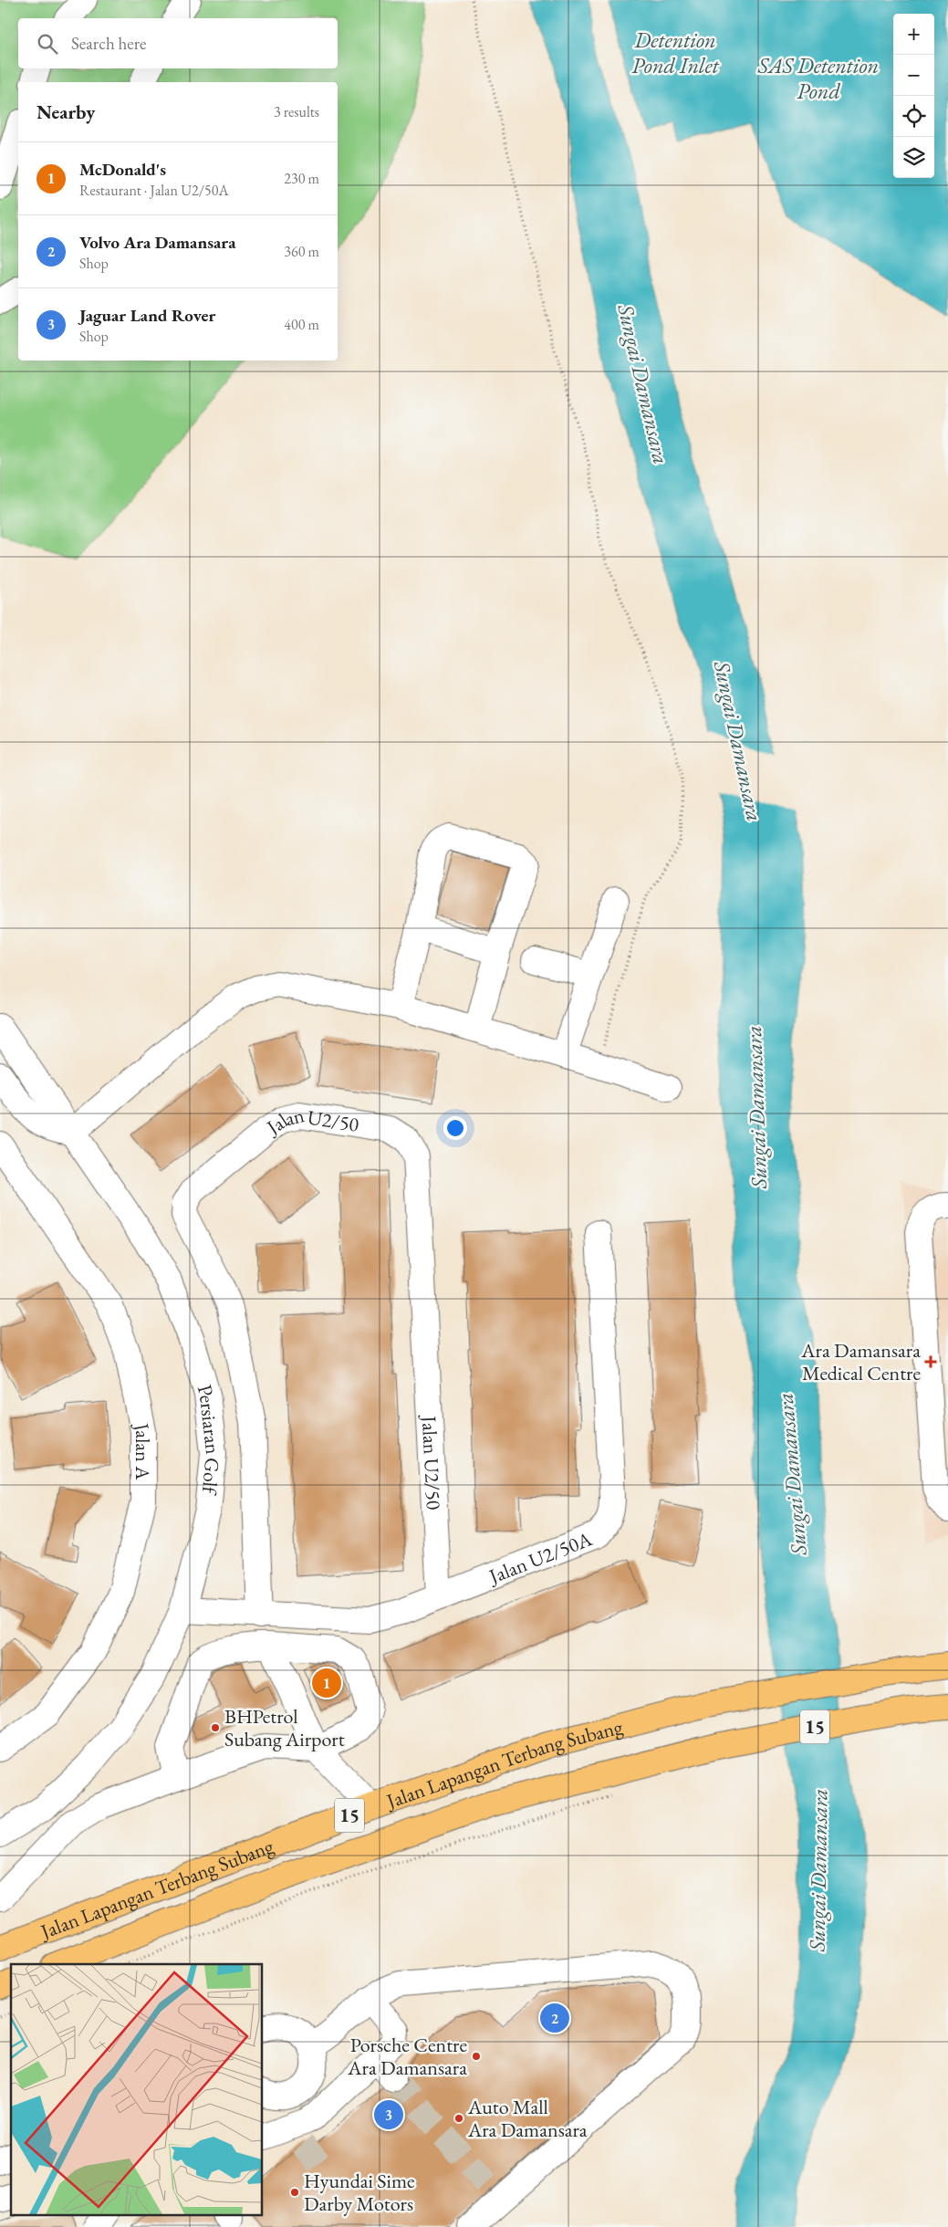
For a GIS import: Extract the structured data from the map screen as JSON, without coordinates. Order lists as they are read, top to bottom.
{
  "streets": {
    "main road": ["15", "Jalan Lapangan Terbang Subang"],
    "street": [
      "Jalan U2/50",
      "Persiaran Golf",
      "Jalan A",
      "Jalan U2/50A"
    ]
  },
  "crossings": [
    ["Jalan U2/50", "Jalan U2/50A"],
    ["Persiaran Golf", "Jalan U2/50A"]
  ],
  "water": ["Detention Pond Inlet", "SAS Detention Pond", "Sungai Damansara"],
  "places": {
    "health": ["Ara Damansara Medical Centre"],
    "other": [
      "BHPetrol Subang Airport",
      "Porsche Centre Ara Damansara",
      "Auto Mall Ara Damansara",
      "Hyundai Sime Darby Motors"
    ]
  },
  "page": {
    "map_buttons": ["+", "−"],
    "search": "Search here",
    "heading": ["Nearby", "3 results"],
    "list": [
      {
        "mark": "1",
        "name": "McDonald's",
        "note": "Restaurant · Jalan U2/50A",
        "value": "230 m"
      },
      {
        "mark": "2",
        "name": "Volvo Ara Damansara",
        "note": "Shop",
        "value": "360 m"
      },
      {
        "mark": "3",
        "name": "Jaguar Land Rover",
        "note": "Shop",
        "value": "400 m"
      }
    ],
    "pins": ["1", "2", "3"]
  }
}
